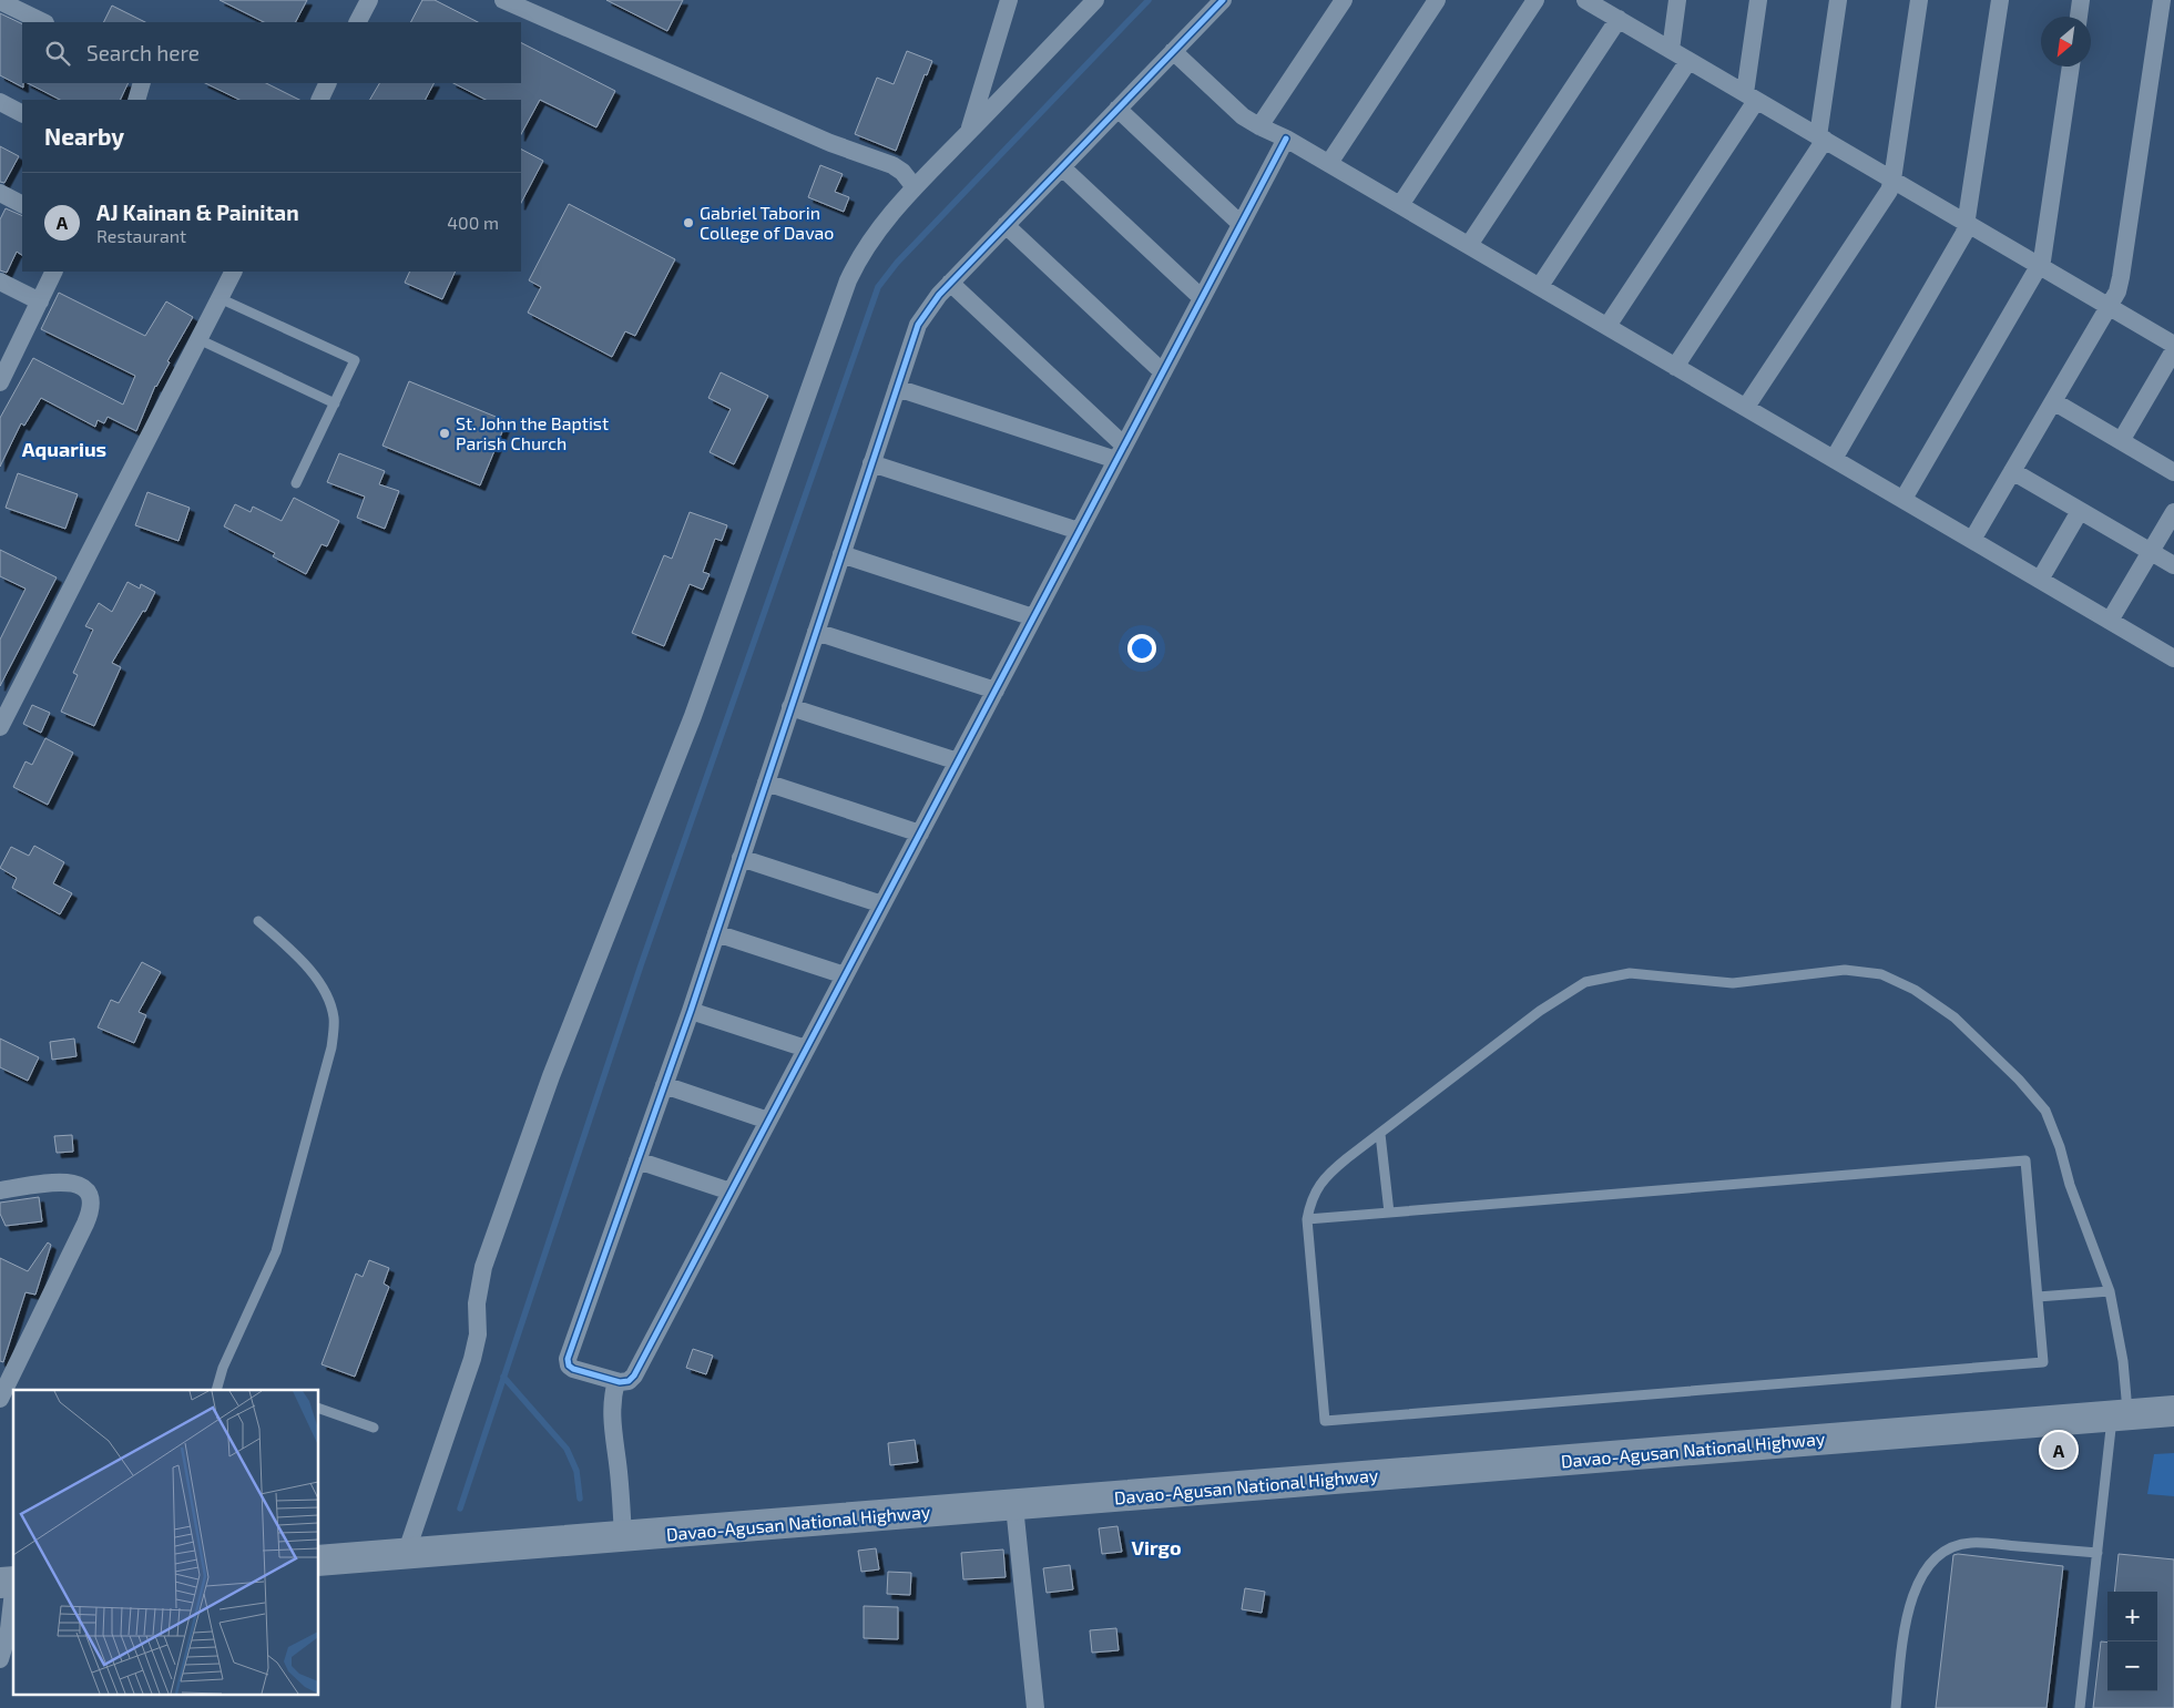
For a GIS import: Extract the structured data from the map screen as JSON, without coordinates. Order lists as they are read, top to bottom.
{
  "streets": {
    "highway": ["Davao-Agusan National Highway"]
  },
  "districts": ["Aquarius", "Virgo"],
  "places": ["Gabriel Taborin College of Davao", "St. John the Baptist Parish Church"],
  "north": "bottom left",
  "page": {
    "search": "Search here",
    "heading": "Nearby",
    "list": [
      {
        "mark": "A",
        "name": "AJ Kainan & Painitan",
        "note": "Restaurant",
        "value": "400 m"
      }
    ],
    "pins": "A",
    "map_buttons": ["+", "−"]
  }
}
